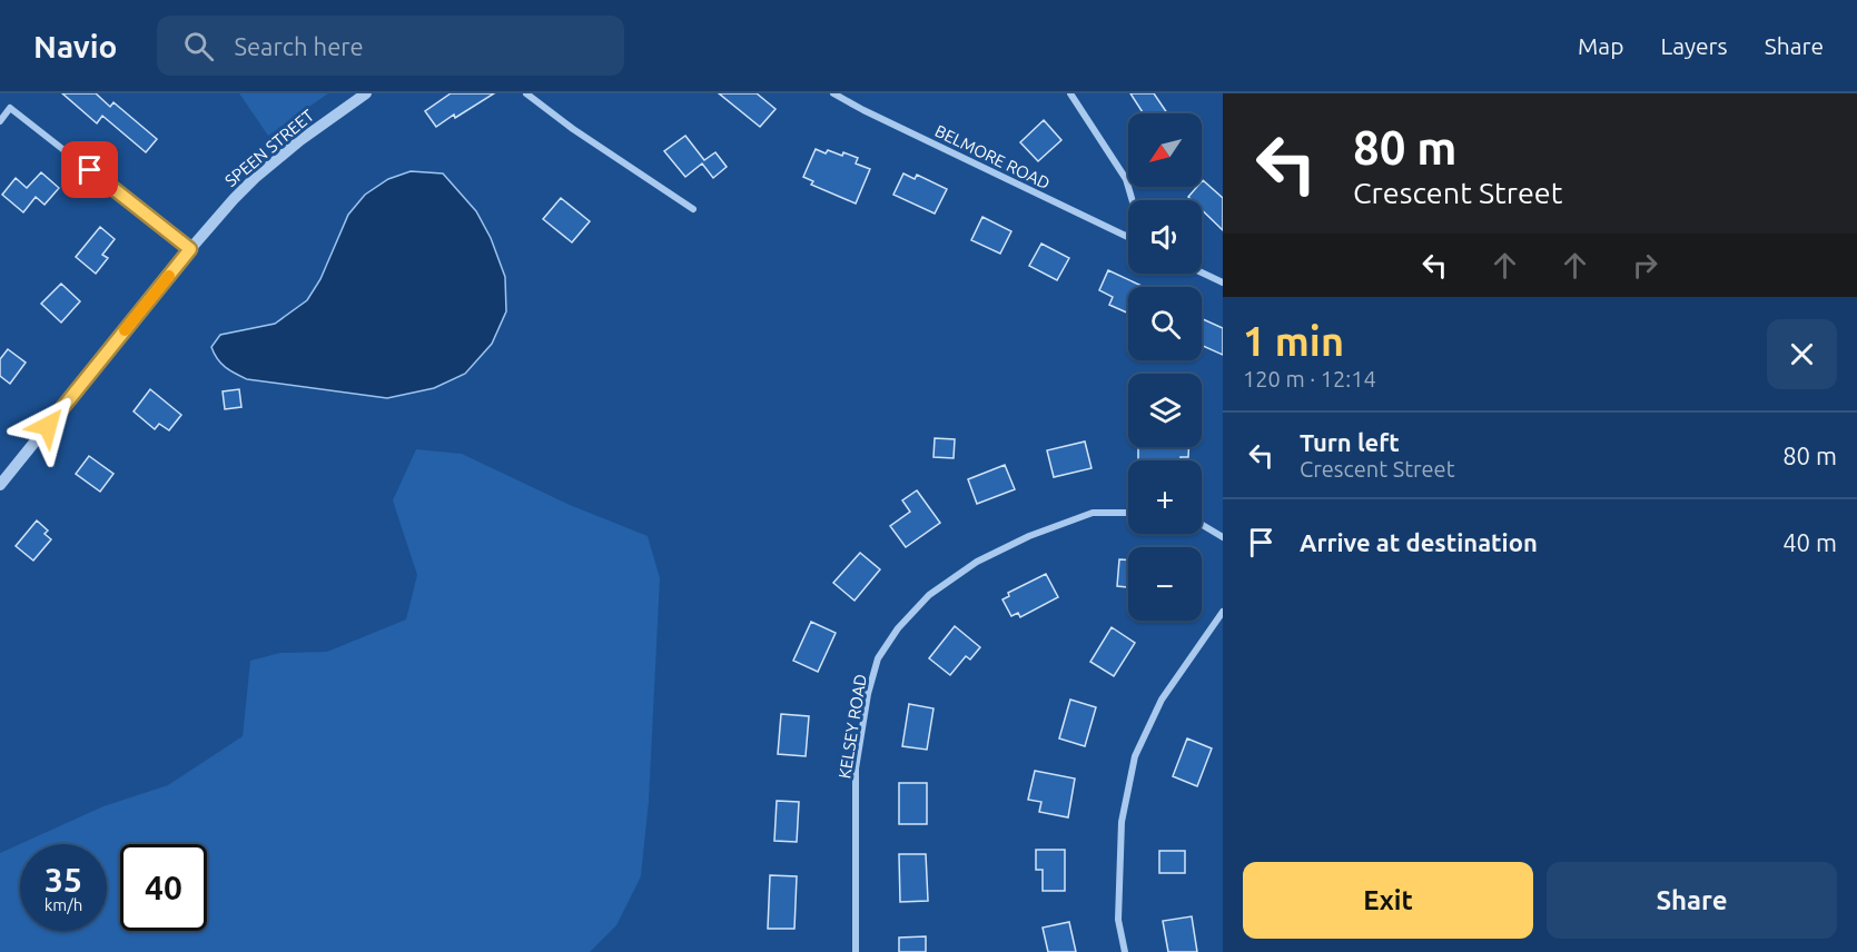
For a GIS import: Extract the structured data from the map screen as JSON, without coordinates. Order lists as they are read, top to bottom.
{
  "streets": {
    "street": ["SPEEN STREET", "BELMORE ROAD", "KELSEY ROAD"]
  },
  "north": "bottom left",
  "page": {
    "header": "Navio",
    "search": "Search here",
    "nav": ["Map", "Layers", "Share"],
    "turn": ["80 m", "Crescent Street"],
    "map_buttons": ["+", "−"],
    "heading": ["1 min", "120 m · 12:14"],
    "list": [
      {
        "name": "Turn left",
        "note": "Crescent Street",
        "value": "80 m"
      },
      {
        "name": "Arrive at destination",
        "value": "40 m"
      }
    ],
    "speed": "35 km/h",
    "limit": "40",
    "buttons": ["Exit", "Share"]
  }
}
